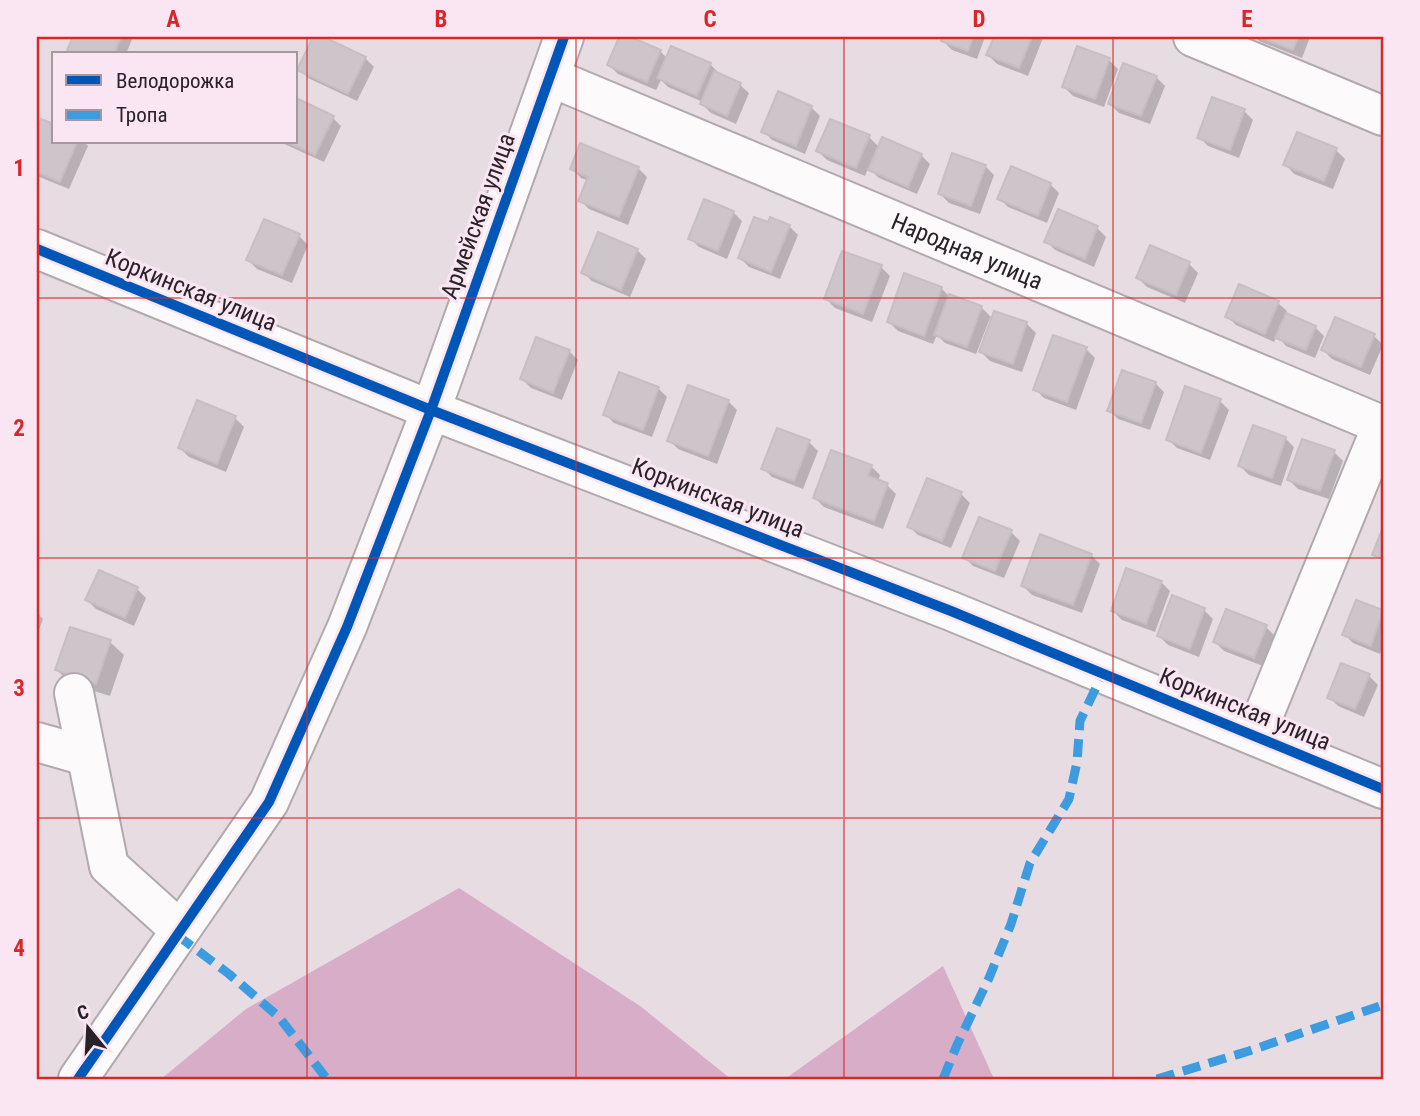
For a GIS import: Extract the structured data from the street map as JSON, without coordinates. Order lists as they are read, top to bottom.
{
  "streets": {
    "street": ["Армейская улица", "Народная улица", "Коркинская улица"]
  },
  "crossings": [
    ["Армейская улица", "Народная улица"],
    ["Армейская улица", "Коркинская улица"]
  ],
  "legend": ["Велодорожка", "Тропа"],
  "north": "top",
  "grid": {
    "columns": [
      "A",
      "B",
      "C",
      "D",
      "E"
    ],
    "rows": [
      "1",
      "2",
      "3",
      "4"
    ]
  }
}
